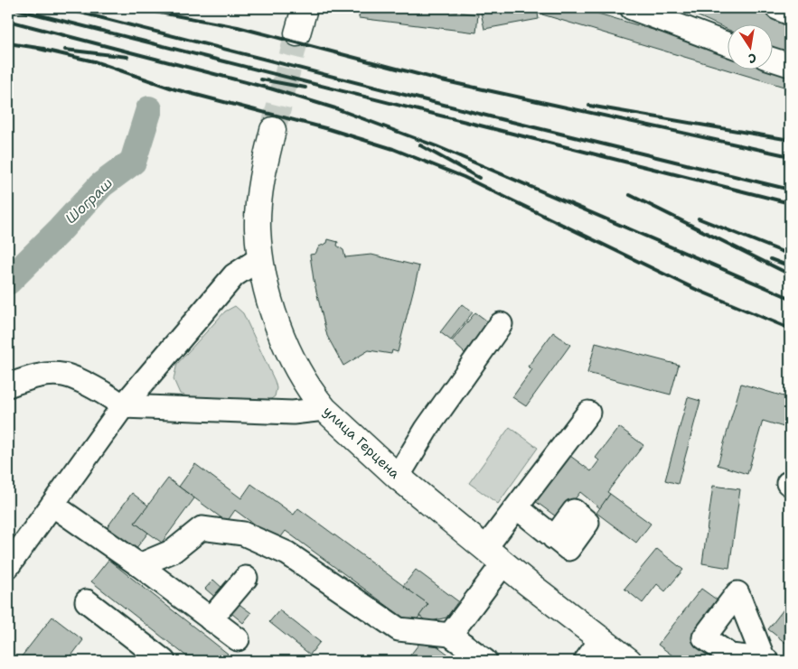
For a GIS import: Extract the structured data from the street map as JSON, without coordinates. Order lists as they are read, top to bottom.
{
  "streets": {
    "main road": ["улица Герцена"]
  },
  "water": ["Шограш"],
  "north": "bottom"
}
